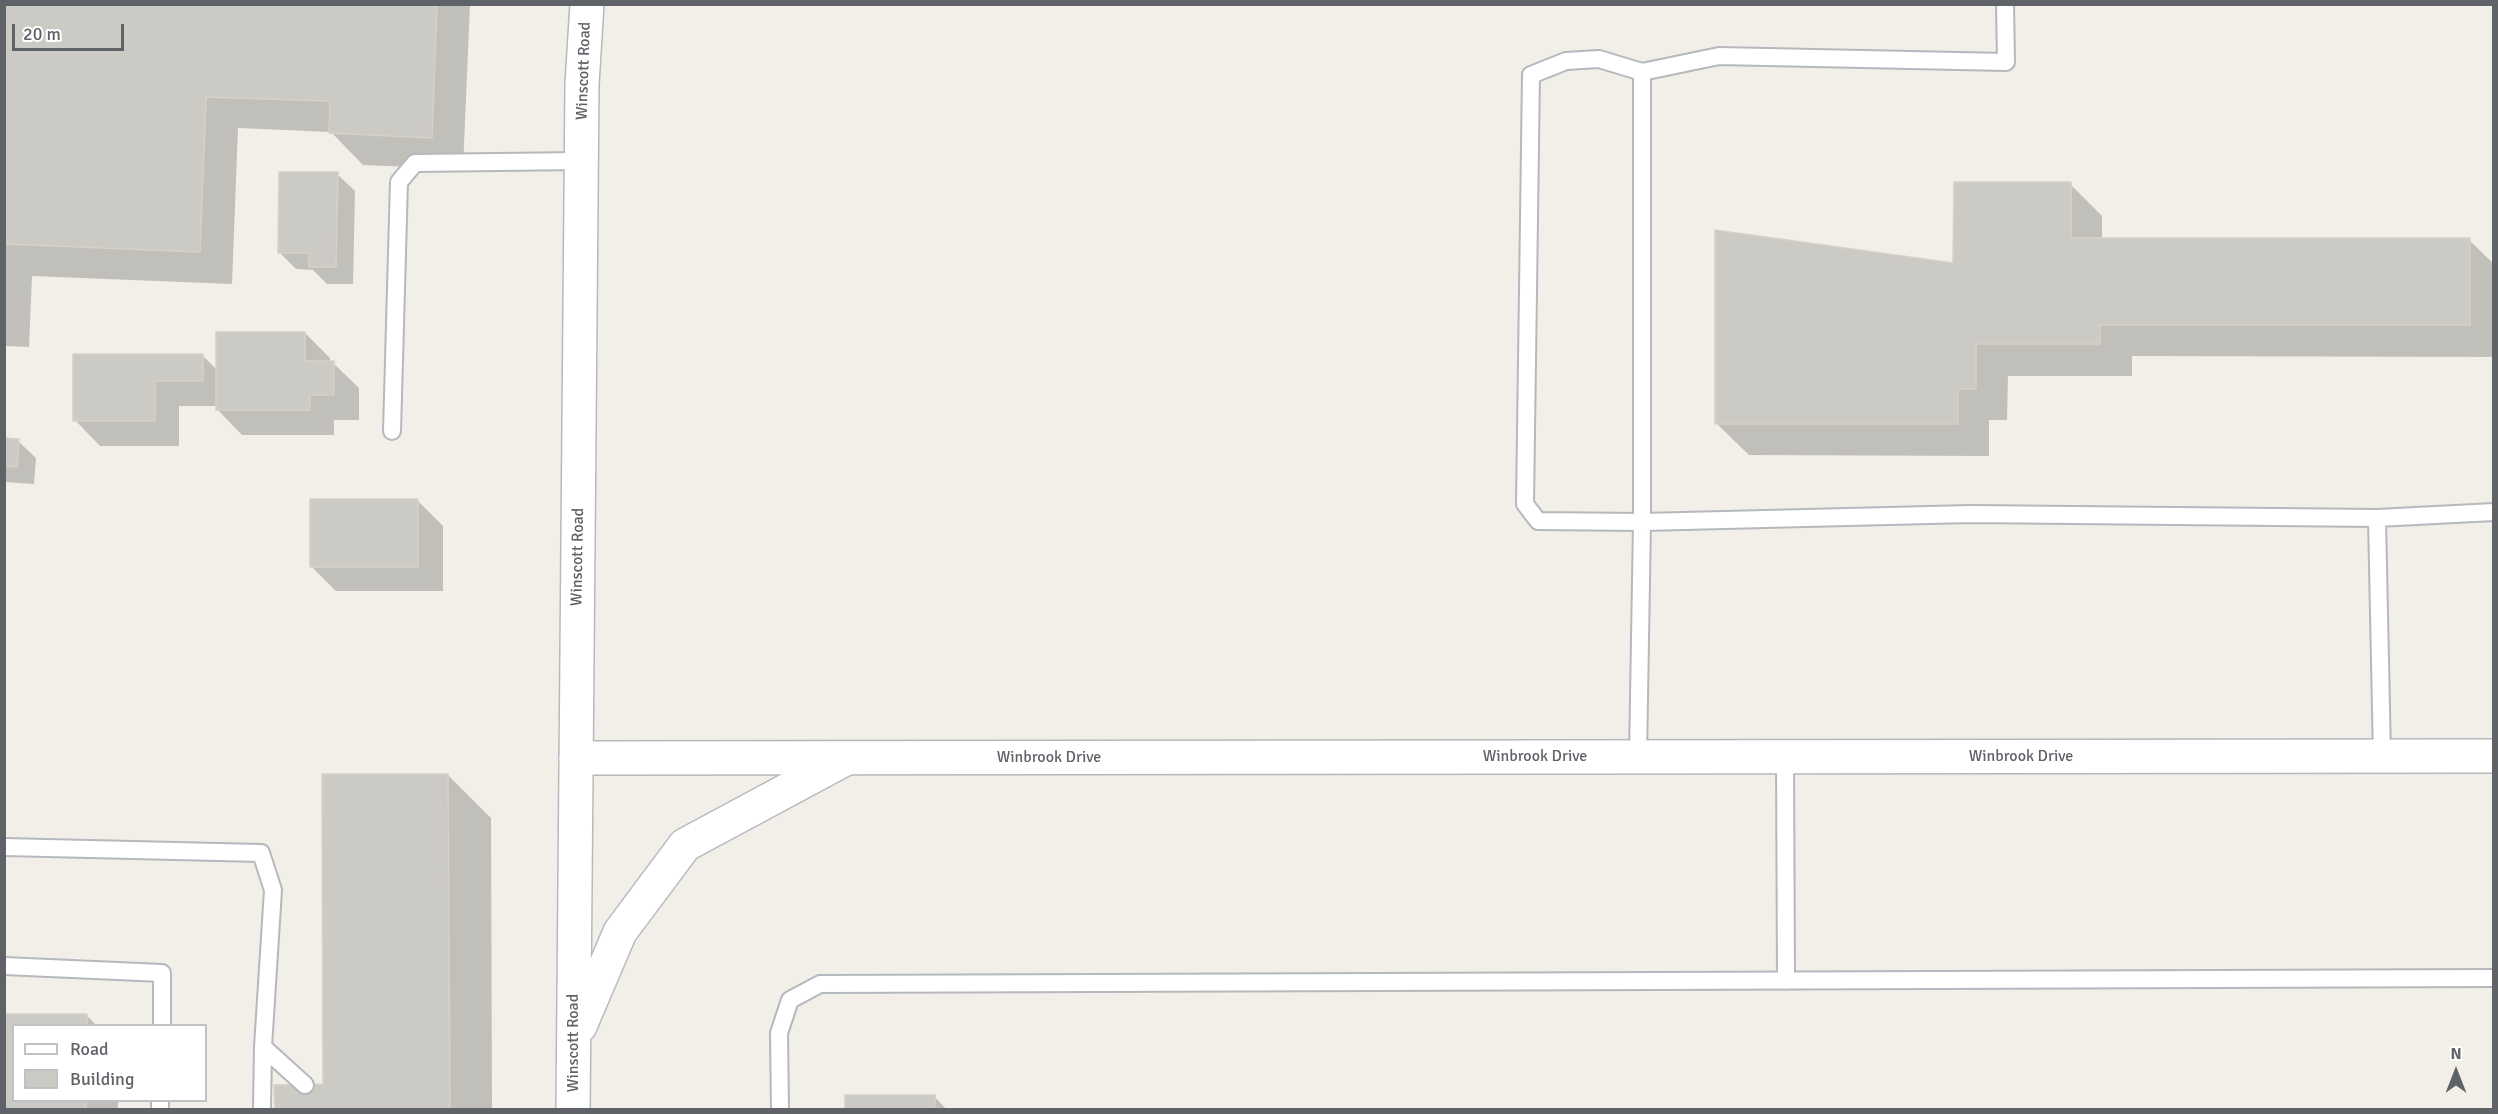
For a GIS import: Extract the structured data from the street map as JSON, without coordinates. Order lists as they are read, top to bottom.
{
  "streets": {
    "street": ["Winscott Road", "Winbrook Drive"]
  },
  "crossings": [
    ["Winscott Road", "Winbrook Drive"]
  ],
  "legend": ["Road", "Building"],
  "scale_bar": "20 m",
  "north": "top"
}
